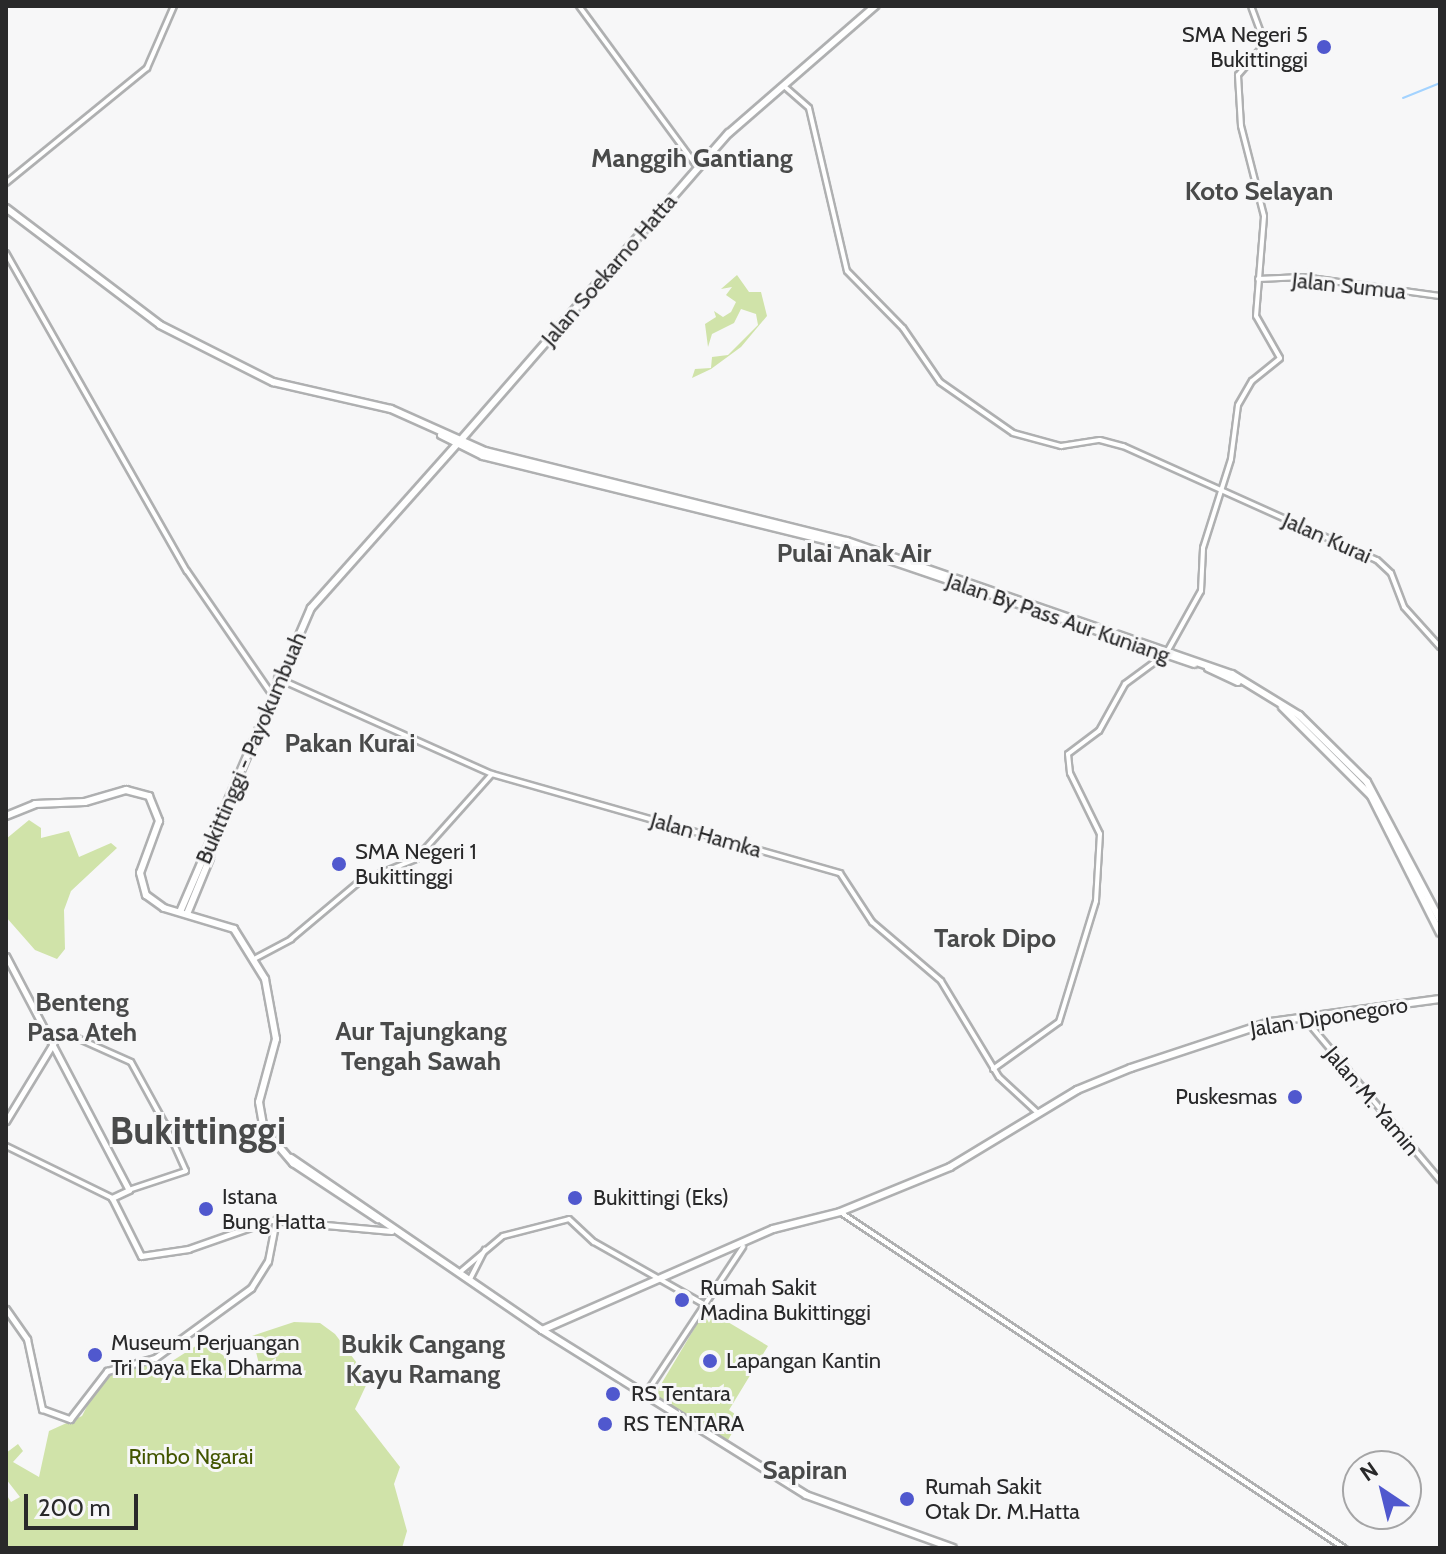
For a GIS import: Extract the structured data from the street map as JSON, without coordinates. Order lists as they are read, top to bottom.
{
  "streets": {
    "main road": [
      "Jalan Soekarno Hatta",
      "Jalan By Pass Aur Kuniang",
      "Bukittinggi - Payokumbuah",
      "Jalan Diponegoro"
    ],
    "street": [
      "Jalan Sumua",
      "Jalan Kurai",
      "Jalan Hamka",
      "Jalan M. Yamin"
    ]
  },
  "crossings": [
    ["Jalan Soekarno Hatta", "Jalan Kurai"],
    ["Jalan Soekarno Hatta", "Jalan By Pass Aur Kuniang"],
    ["Jalan Soekarno Hatta", "Bukittinggi - Payokumbuah"],
    ["Jalan By Pass Aur Kuniang", "Bukittinggi - Payokumbuah"],
    ["Bukittinggi - Payokumbuah", "Jalan Hamka"],
    ["Jalan Hamka", "Jalan Diponegoro"],
    ["Jalan Diponegoro", "Jalan M. Yamin"]
  ],
  "districts": [
    "Manggih Gantiang",
    "Koto Selayan",
    "Pulai Anak Air",
    "Pakan Kurai",
    "Tarok Dipo",
    "Benteng Pasa Ateh",
    "Aur Tajungkang Tengah Sawah",
    "Bukittinggi",
    "Bukik Cangang Kayu Ramang",
    "Sapiran"
  ],
  "parks": ["Rimbo Ngarai"],
  "places": [
    "SMA Negeri 5 Bukittinggi",
    "SMA Negeri 1 Bukittinggi",
    "Puskesmas",
    "Bukittingi (Eks)",
    "Istana Bung Hatta",
    "Rumah Sakit Madina Bukittinggi",
    "Museum Perjuangan Tri Daya Eka Dharma",
    "Lapangan Kantin",
    "RS Tentara",
    "RS TENTARA",
    "Rumah Sakit Otak Dr. M.Hatta"
  ],
  "scale_bar": "200 m",
  "north": "top left"
}
